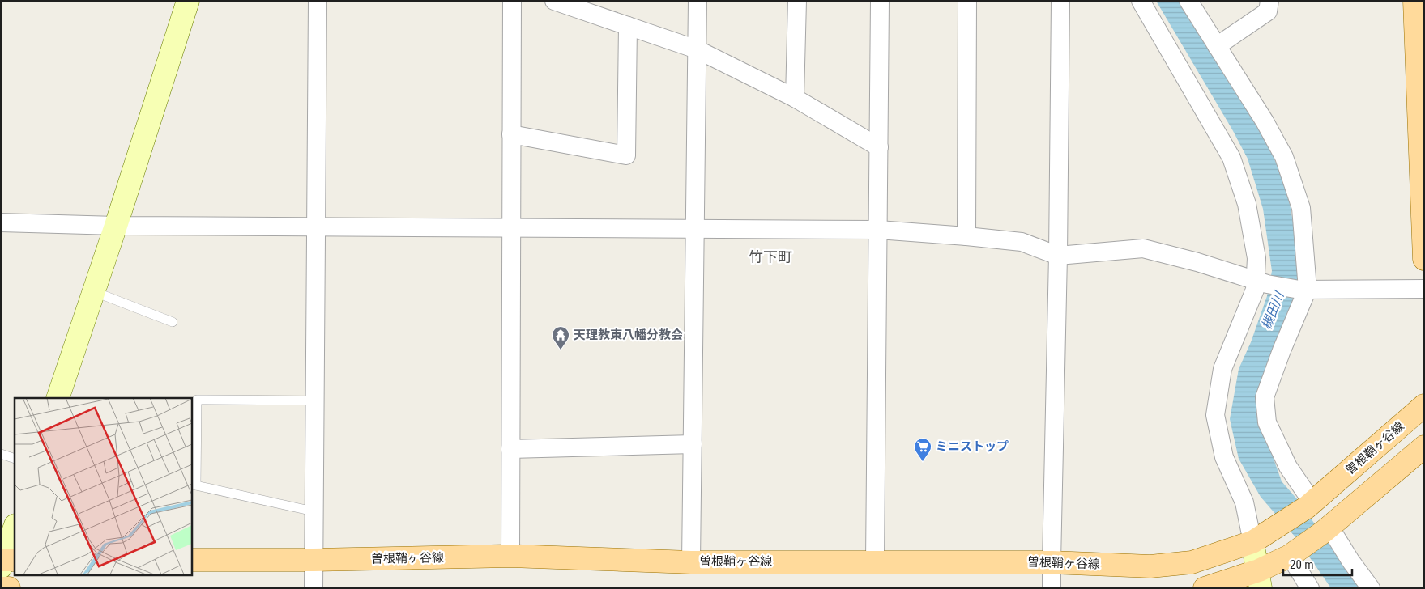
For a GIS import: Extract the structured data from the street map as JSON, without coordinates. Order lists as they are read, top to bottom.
{
  "streets": {
    "main road": ["曽根鞘ヶ谷線"]
  },
  "districts": ["竹下町"],
  "water": ["槻田川"],
  "places": {
    "temple": ["天理教東八幡分教会"],
    "supermarket": ["ミニストップ"]
  },
  "scale_bar": "20 m"
}
